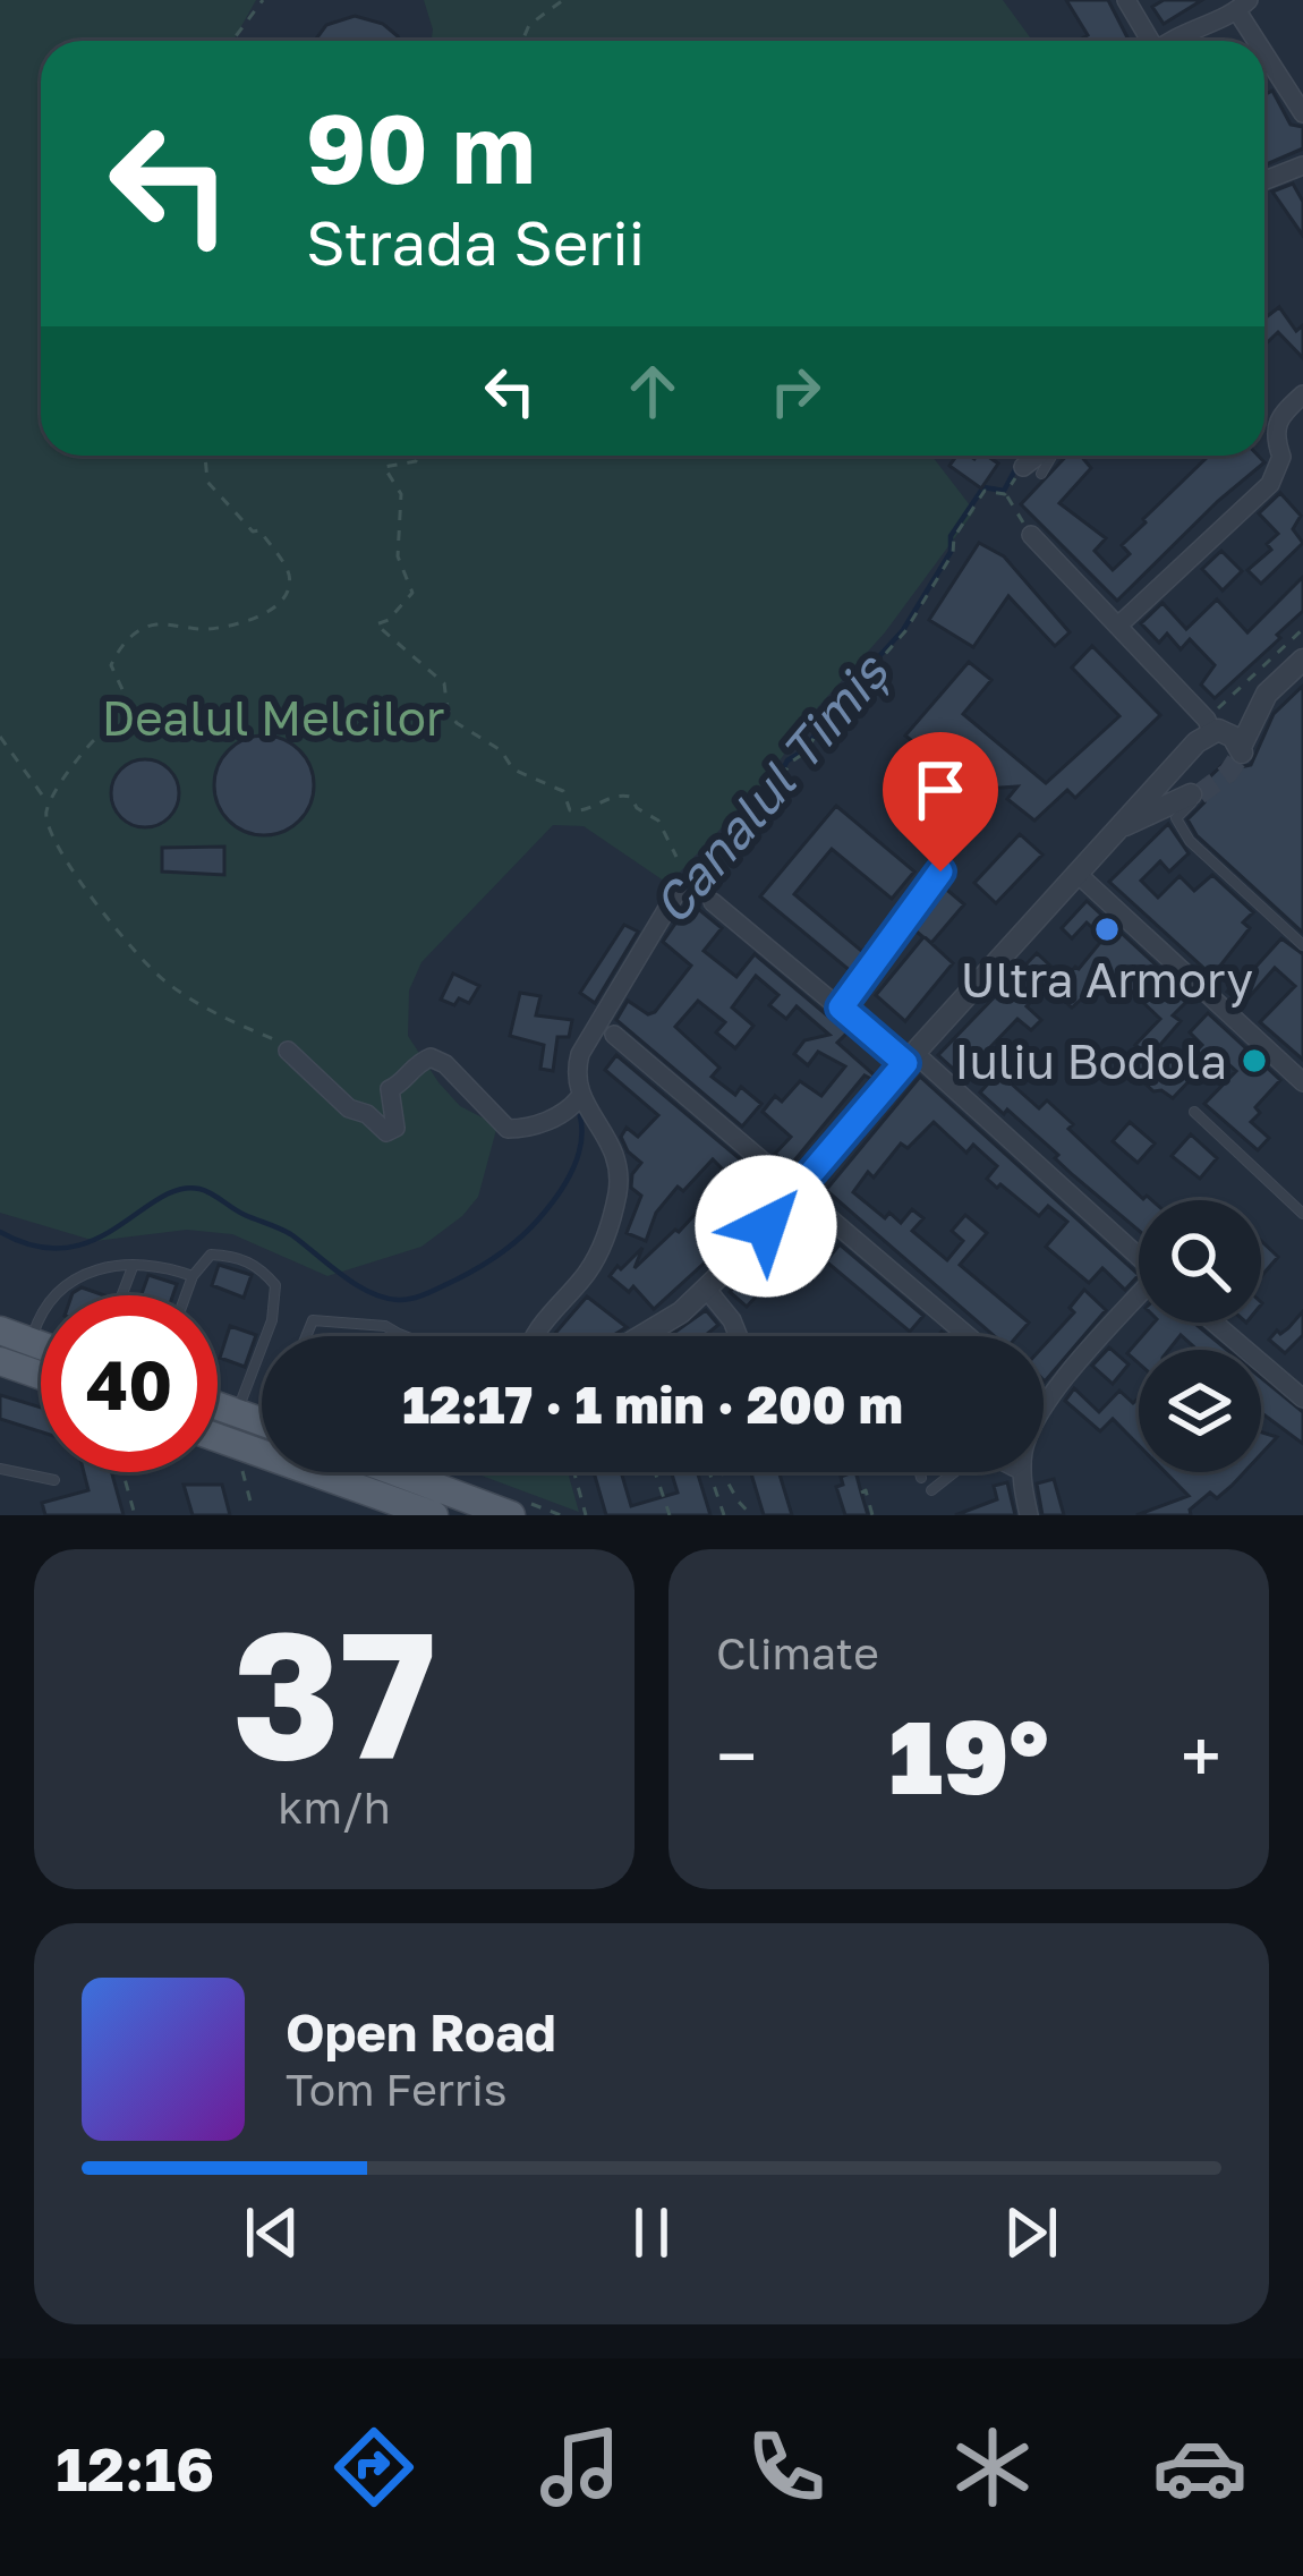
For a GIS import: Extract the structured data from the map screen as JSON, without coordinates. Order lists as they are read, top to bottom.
{
  "water": ["Canalul Timiș"],
  "parks": ["Dealul Melcilor"],
  "places": ["Ultra Armory", "Iuliu Bodola"],
  "page": {
    "turn": ["90 m", "Strada Serii"],
    "limit": "40",
    "trip": "12:17 · 1 min · 200 m",
    "tile": [
      ["37", "km/h"],
      "Climate"
    ],
    "heat": ["−", "19°", "+"],
    "song": ["Open Road", "Tom Ferris"],
    "tabs": "12:16"
  }
}
